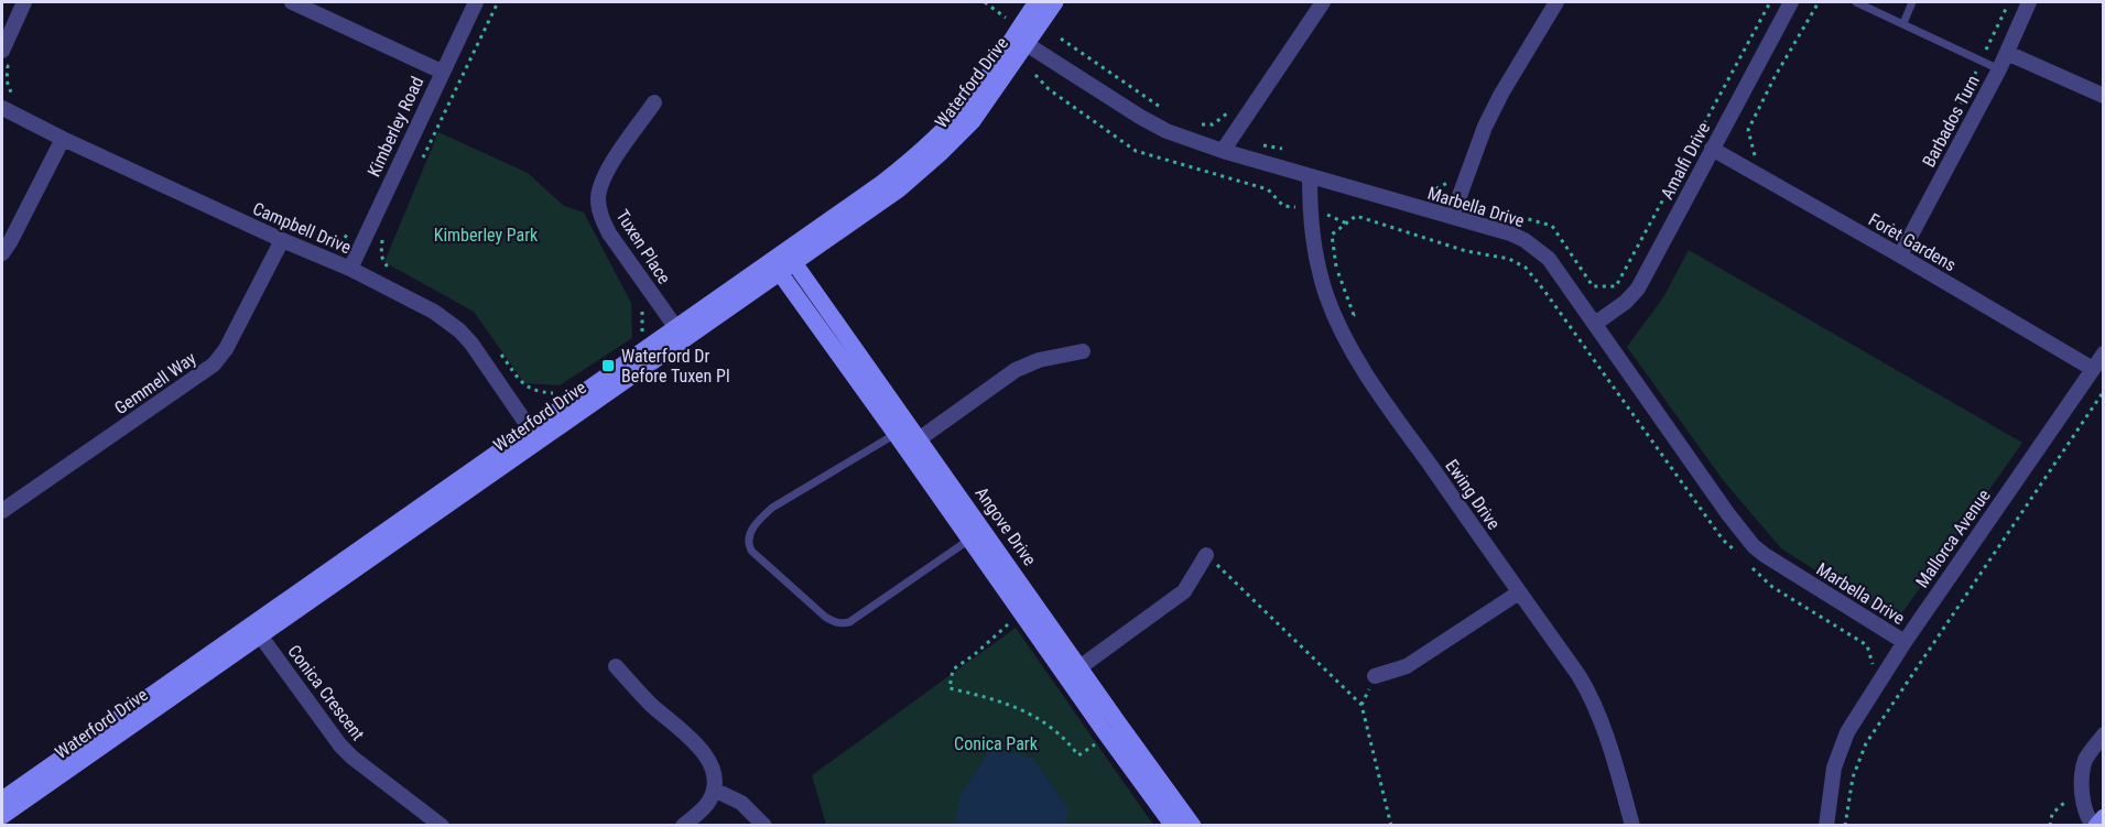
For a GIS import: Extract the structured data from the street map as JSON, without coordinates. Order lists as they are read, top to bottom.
{
  "streets": {
    "street": [
      "Waterford Drive",
      "Barbados Turn",
      "Kimberley Road",
      "Amalfi Drive",
      "Marbella Drive",
      "Campbell Drive",
      "Foret Gardens",
      "Tuxen Place",
      "Gemmell Way",
      "Ewing Drive",
      "Angove Drive",
      "Mallorca Avenue",
      "Conica Crescent"
    ]
  },
  "crossings": [
    ["Waterford Drive", "Marbella Drive"],
    ["Waterford Drive", "Campbell Drive"],
    ["Waterford Drive", "Tuxen Place"],
    ["Waterford Drive", "Angove Drive"],
    ["Waterford Drive", "Conica Crescent"],
    ["Barbados Turn", "Foret Gardens"],
    ["Kimberley Road", "Campbell Drive"],
    ["Amalfi Drive", "Marbella Drive"],
    ["Amalfi Drive", "Foret Gardens"],
    ["Marbella Drive", "Ewing Drive"],
    ["Marbella Drive", "Mallorca Avenue"],
    ["Campbell Drive", "Gemmell Way"],
    ["Foret Gardens", "Mallorca Avenue"]
  ],
  "parks": ["Kimberley Park", "Conica Park"],
  "places": {
    "transit": ["Waterford Dr Before Tuxen Pl"]
  }
}
